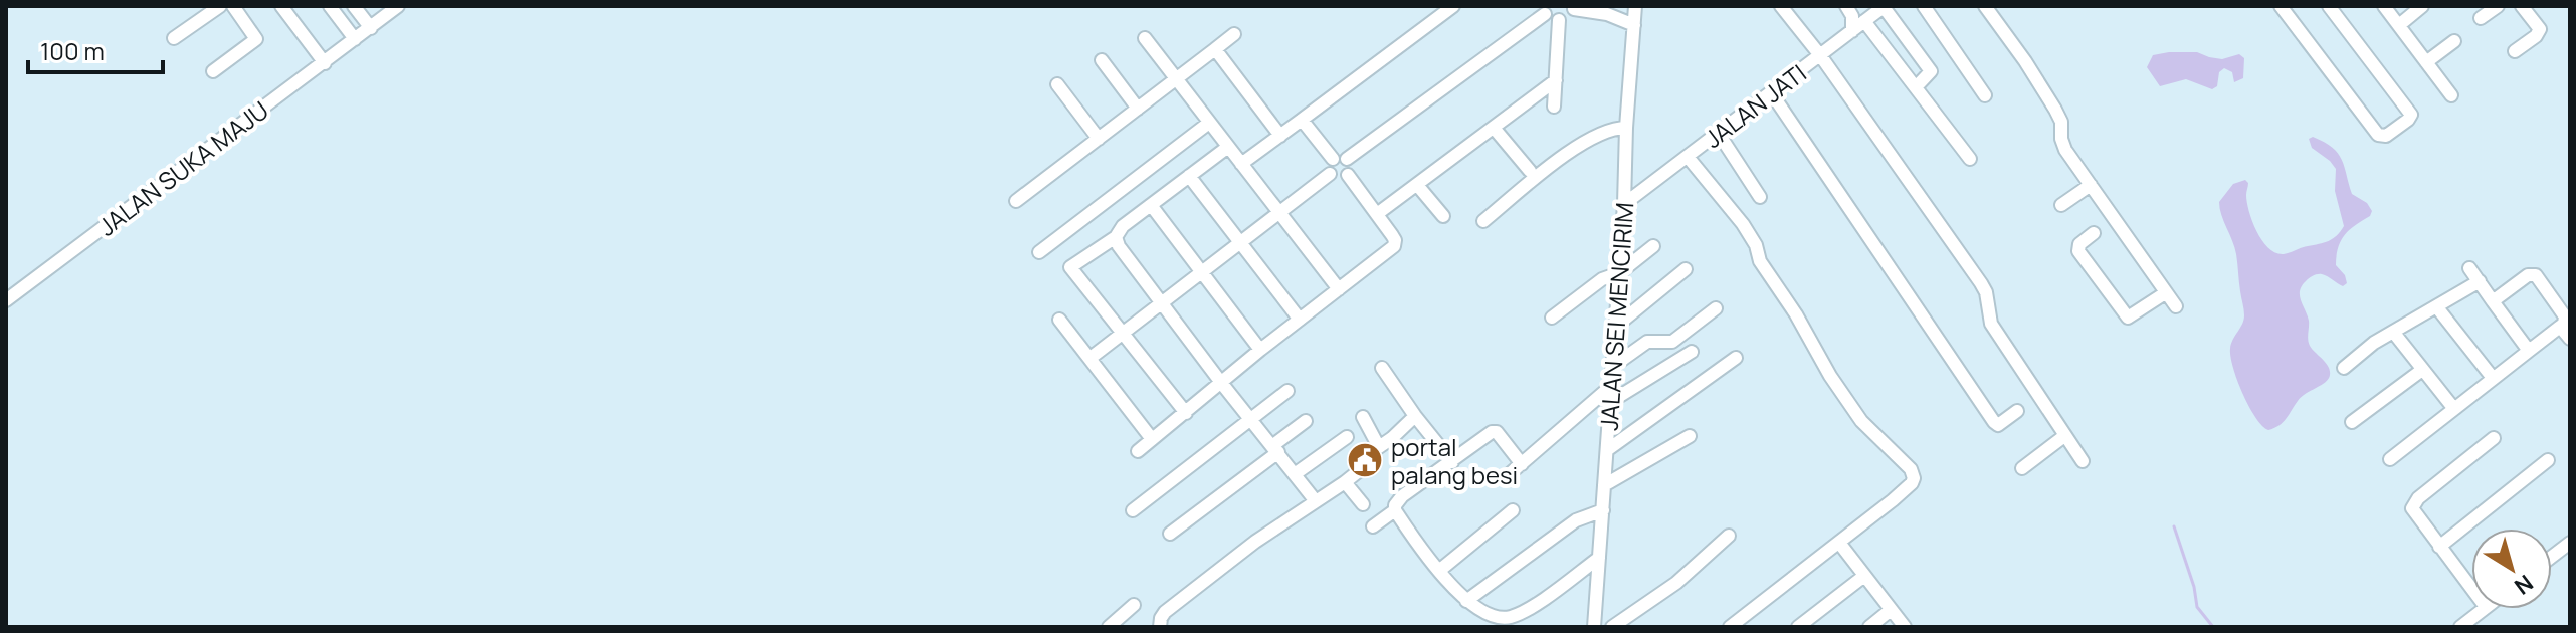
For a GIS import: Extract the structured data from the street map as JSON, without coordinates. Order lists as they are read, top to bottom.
{
  "streets": {
    "street": ["JALAN JATI", "JALAN SUKA MAJU", "JALAN SEI MENCIRIM"]
  },
  "crossings": [
    ["JALAN JATI", "JALAN SEI MENCIRIM"]
  ],
  "places": {
    "public building": ["portal palang besi"]
  },
  "scale_bar": "100 m",
  "north": "bottom right"
}
